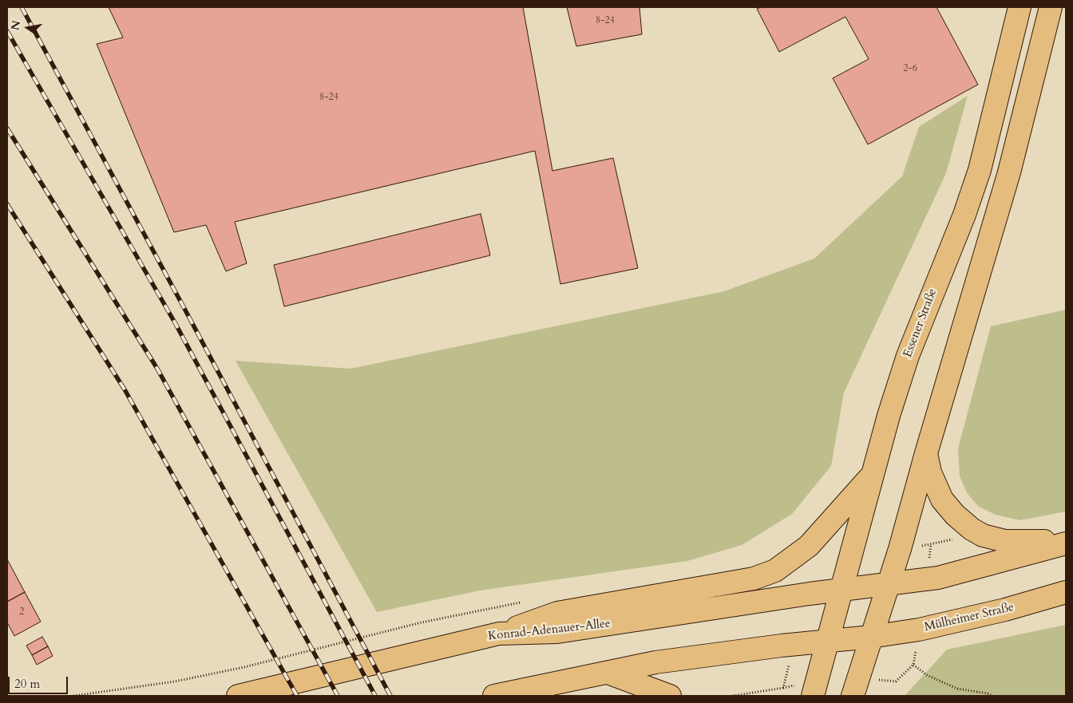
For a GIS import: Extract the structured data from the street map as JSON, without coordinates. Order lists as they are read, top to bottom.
{
  "streets": {
    "main road": ["Essener Straße", "Mülheimer Straße", "Konrad-Adenauer-Allee"]
  },
  "crossings": [
    ["Essener Straße", "Konrad-Adenauer-Allee"]
  ],
  "house_numbers": [
    "8-24",
    "2-6",
    "8-24",
    "2"
  ],
  "scale_bar": "20 m",
  "north": "left"
}
